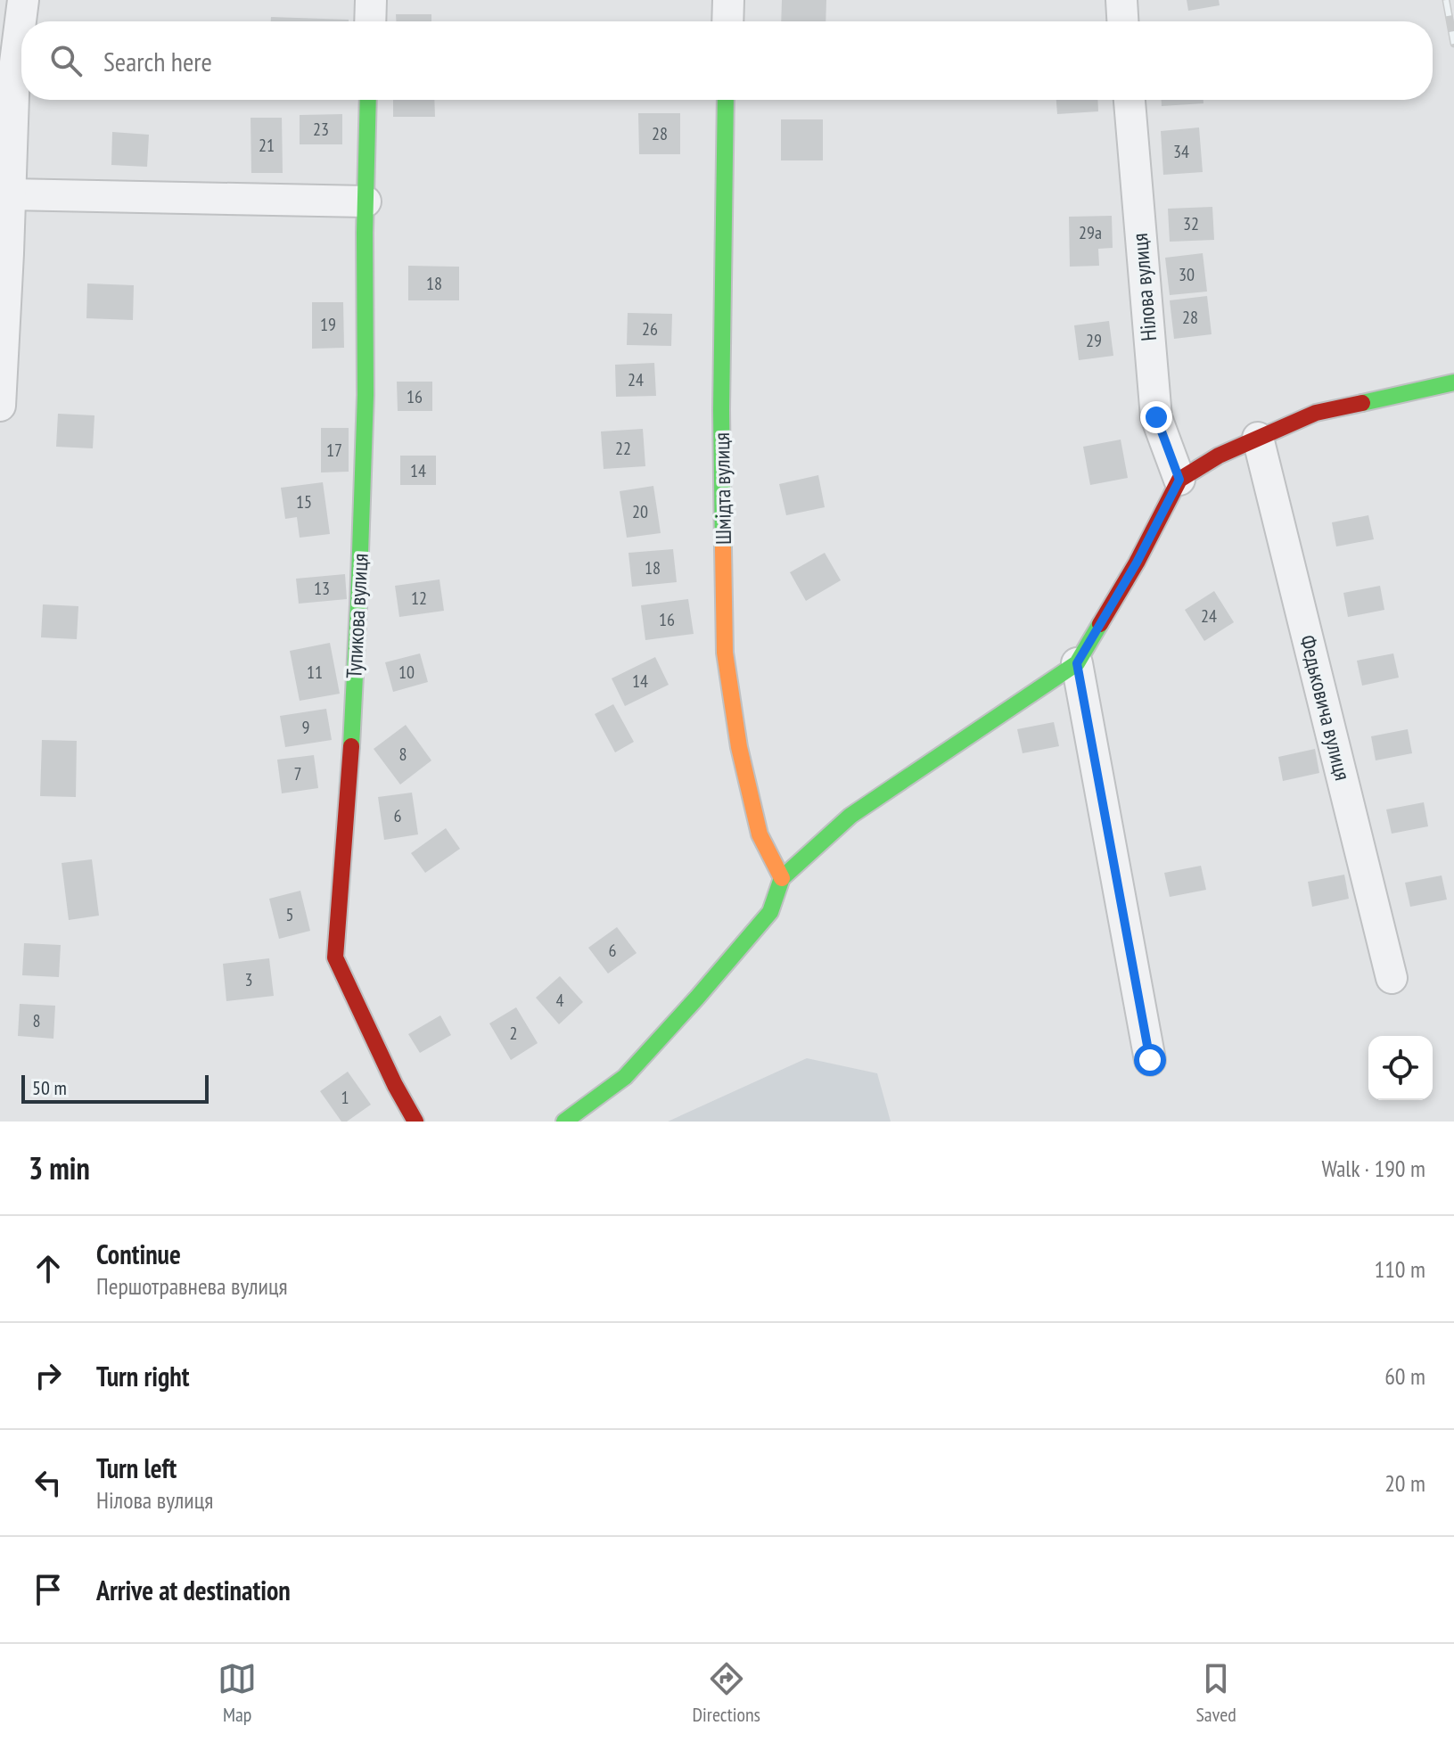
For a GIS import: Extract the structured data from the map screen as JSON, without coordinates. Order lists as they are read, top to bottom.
{
  "streets": {
    "street": [
      "Нілова вулиця",
      "Шмідта вулиця",
      "Тупикова вулиця",
      "Федьковича вулиця"
    ]
  },
  "house_numbers": [
    "23",
    "28",
    "21",
    "34",
    "32",
    "29а",
    "30",
    "18",
    "28",
    "19",
    "26",
    "29",
    "24",
    "16",
    "22",
    "17",
    "14",
    "15",
    "20",
    "18",
    "13",
    "12",
    "24",
    "16",
    "11",
    "10",
    "14",
    "9",
    "8",
    "7",
    "6",
    "5",
    "6",
    "3",
    "4",
    "8",
    "2",
    "1"
  ],
  "scale_bar": "50 m",
  "page": {
    "search": "Search here",
    "scale": "50 m",
    "heading": ["3 min", "Walk · 190 m"],
    "list": [
      ["Continue", "Першотравнева вулиця", "110 m"],
      ["Turn right", "60 m"],
      ["Turn left", "Нілова вулиця", "20 m"],
      "Arrive at destination"
    ],
    "nav": ["Map", "Directions", "Saved"]
  }
}
